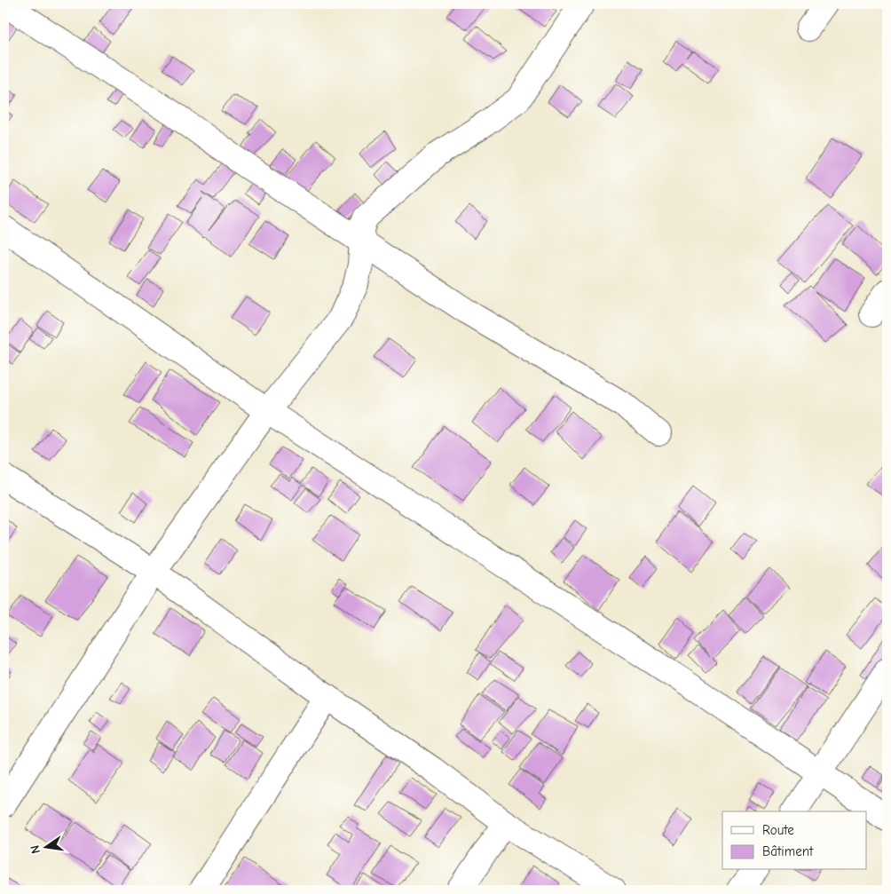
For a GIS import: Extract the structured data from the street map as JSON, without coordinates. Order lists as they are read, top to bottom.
{
  "legend": ["Route", "Bâtiment"],
  "north": "left"
}
